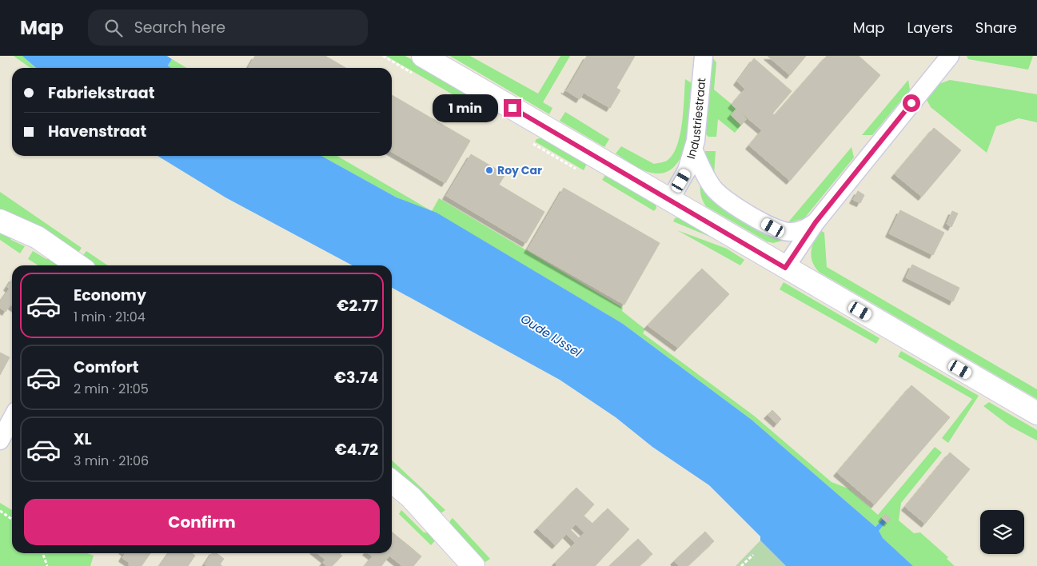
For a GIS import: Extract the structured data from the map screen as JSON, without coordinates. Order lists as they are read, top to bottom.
{
  "streets": {
    "street": ["Industriestraat"]
  },
  "water": ["Oude IJssel"],
  "places": ["Roy Car"],
  "page": {
    "header": "Map",
    "search": "Search here",
    "nav": ["Map", "Layers", "Share"],
    "banner": ["Fabriekstraat", "Havenstraat"],
    "bubble": "1 min",
    "list": [
      {
        "name": "Economy",
        "note": "1 min · 21:04",
        "value": "€2.77"
      },
      {
        "name": "Comfort",
        "note": "2 min · 21:05",
        "value": "€3.74"
      },
      {
        "name": "XL",
        "note": "3 min · 21:06",
        "value": "€4.72"
      }
    ],
    "buttons": "Confirm"
  }
}
